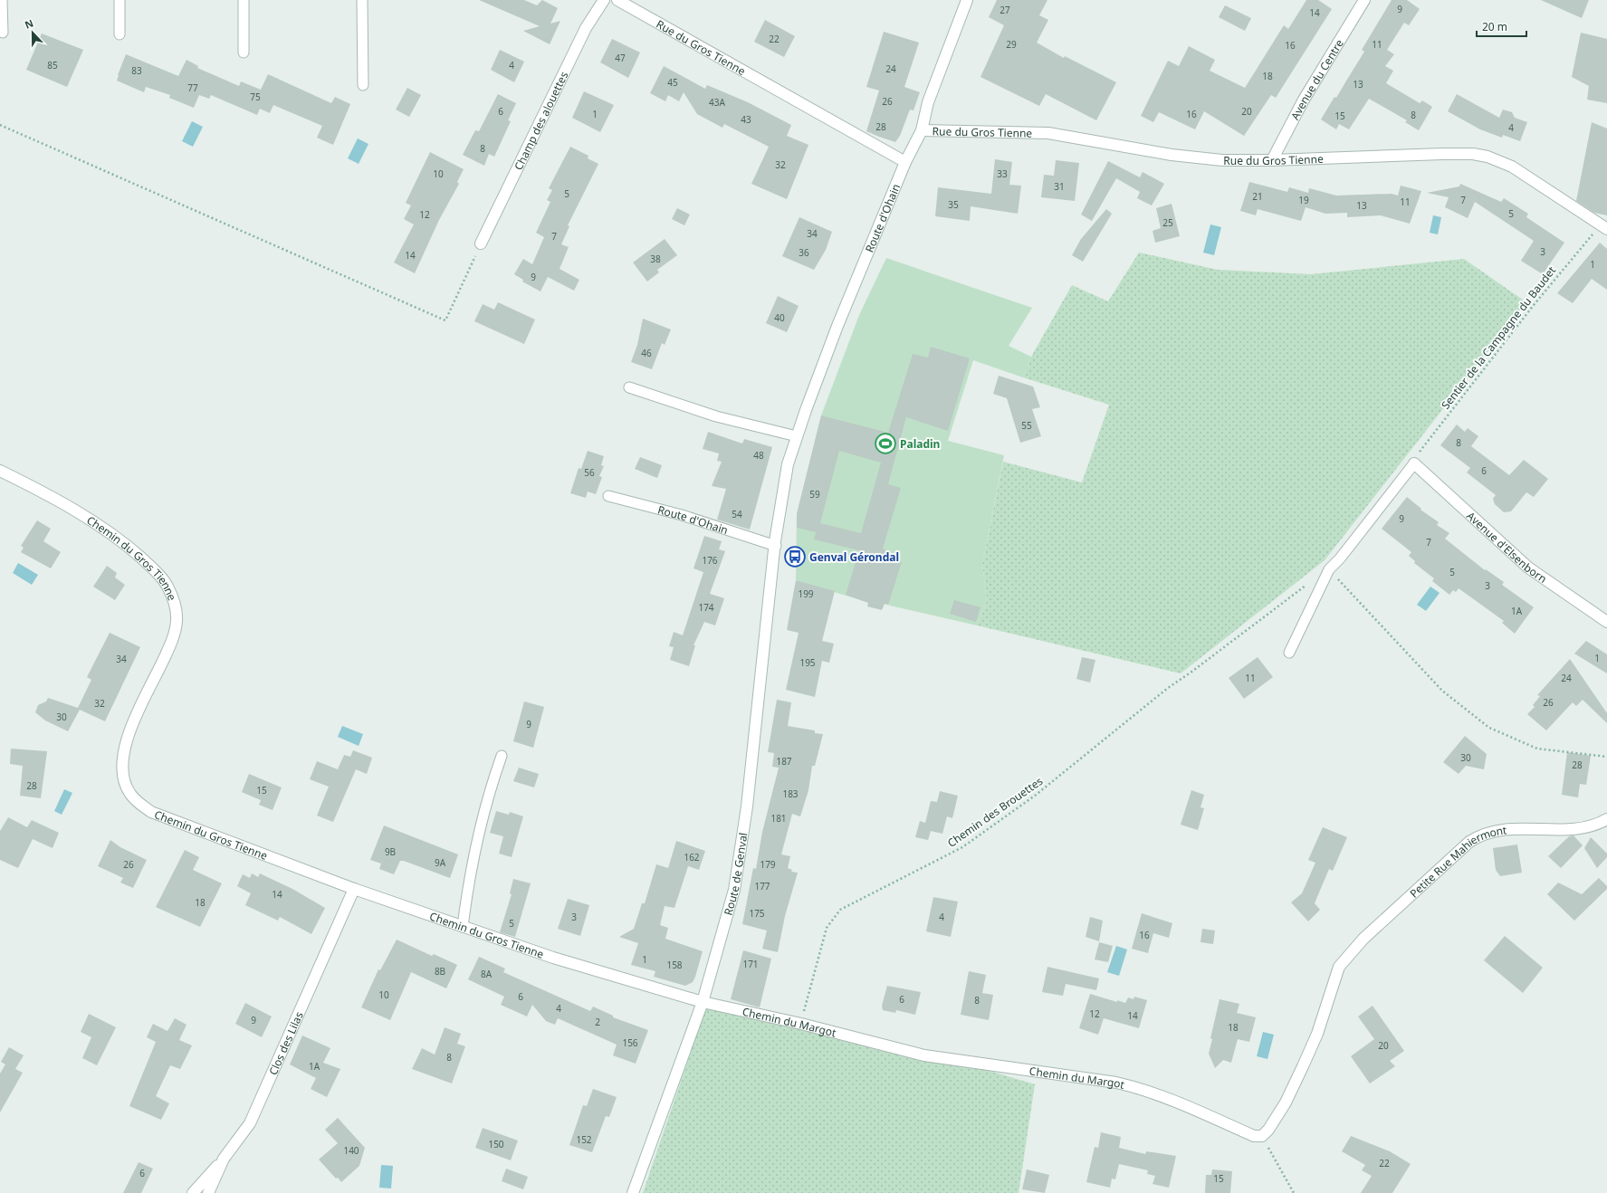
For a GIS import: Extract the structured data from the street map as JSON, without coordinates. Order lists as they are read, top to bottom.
{
  "streets": {
    "street": [
      "Rue du Gros Tienne",
      "Avenue du Centre",
      "Champ des alouettes",
      "Route d'Ohain",
      "Avenue d'Elsenborn",
      "Chemin du Gros Tienne",
      "Petite Rue Mahiermont",
      "Route de Genval",
      "Chemin du Margot",
      "Clos des Lilas"
    ],
    "path": ["Sentier de la Campagne du Baudet", "Chemin des Brouettes"]
  },
  "crossings": [
    ["Rue du Gros Tienne", "Avenue du Centre"],
    ["Rue du Gros Tienne", "Route d'Ohain"],
    ["Rue du Gros Tienne", "Sentier de la Campagne du Baudet"],
    ["Route d'Ohain", "Route de Genval"],
    ["Sentier de la Campagne du Baudet", "Avenue d'Elsenborn"],
    ["Chemin du Gros Tienne", "Route de Genval"],
    ["Chemin du Gros Tienne", "Chemin du Margot"],
    ["Chemin du Gros Tienne", "Clos des Lilas"],
    ["Chemin des Brouettes", "Chemin du Margot"],
    ["Petite Rue Mahiermont", "Chemin du Margot"],
    ["Route de Genval", "Chemin du Margot"]
  ],
  "places": {
    "sports": ["Paladin"],
    "bus stop": ["Genval Gérondal"]
  },
  "house_numbers": [
    "9",
    "27",
    "14",
    "22",
    "29",
    "11",
    "16",
    "47",
    "85",
    "4",
    "24",
    "83",
    "18",
    "45",
    "13",
    "77",
    "75",
    "26",
    "43A",
    "6",
    "20",
    "1",
    "16",
    "8",
    "15",
    "43",
    "28",
    "4",
    "8",
    "32",
    "10",
    "33",
    "31",
    "5",
    "21",
    "19",
    "7",
    "11",
    "35",
    "13",
    "5",
    "12",
    "25",
    "34",
    "7",
    "3",
    "36",
    "14",
    "38",
    "1",
    "9",
    "40",
    "46",
    "55",
    "8",
    "48",
    "6",
    "56",
    "59",
    "54",
    "9",
    "7",
    "176",
    "5",
    "3",
    "199",
    "174",
    "1A",
    "1",
    "34",
    "195",
    "11",
    "24",
    "26",
    "32",
    "30",
    "9",
    "30",
    "187",
    "28",
    "28",
    "15",
    "183",
    "181",
    "9B",
    "162",
    "9A",
    "26",
    "179",
    "177",
    "14",
    "18",
    "175",
    "3",
    "4",
    "5",
    "16",
    "1",
    "171",
    "158",
    "8B",
    "8A",
    "10",
    "6",
    "6",
    "8",
    "4",
    "12",
    "14",
    "9",
    "2",
    "18",
    "156",
    "20",
    "8",
    "1A",
    "152",
    "150",
    "140",
    "22",
    "6",
    "15"
  ],
  "scale_bar": "20 m",
  "north": "top"
}
